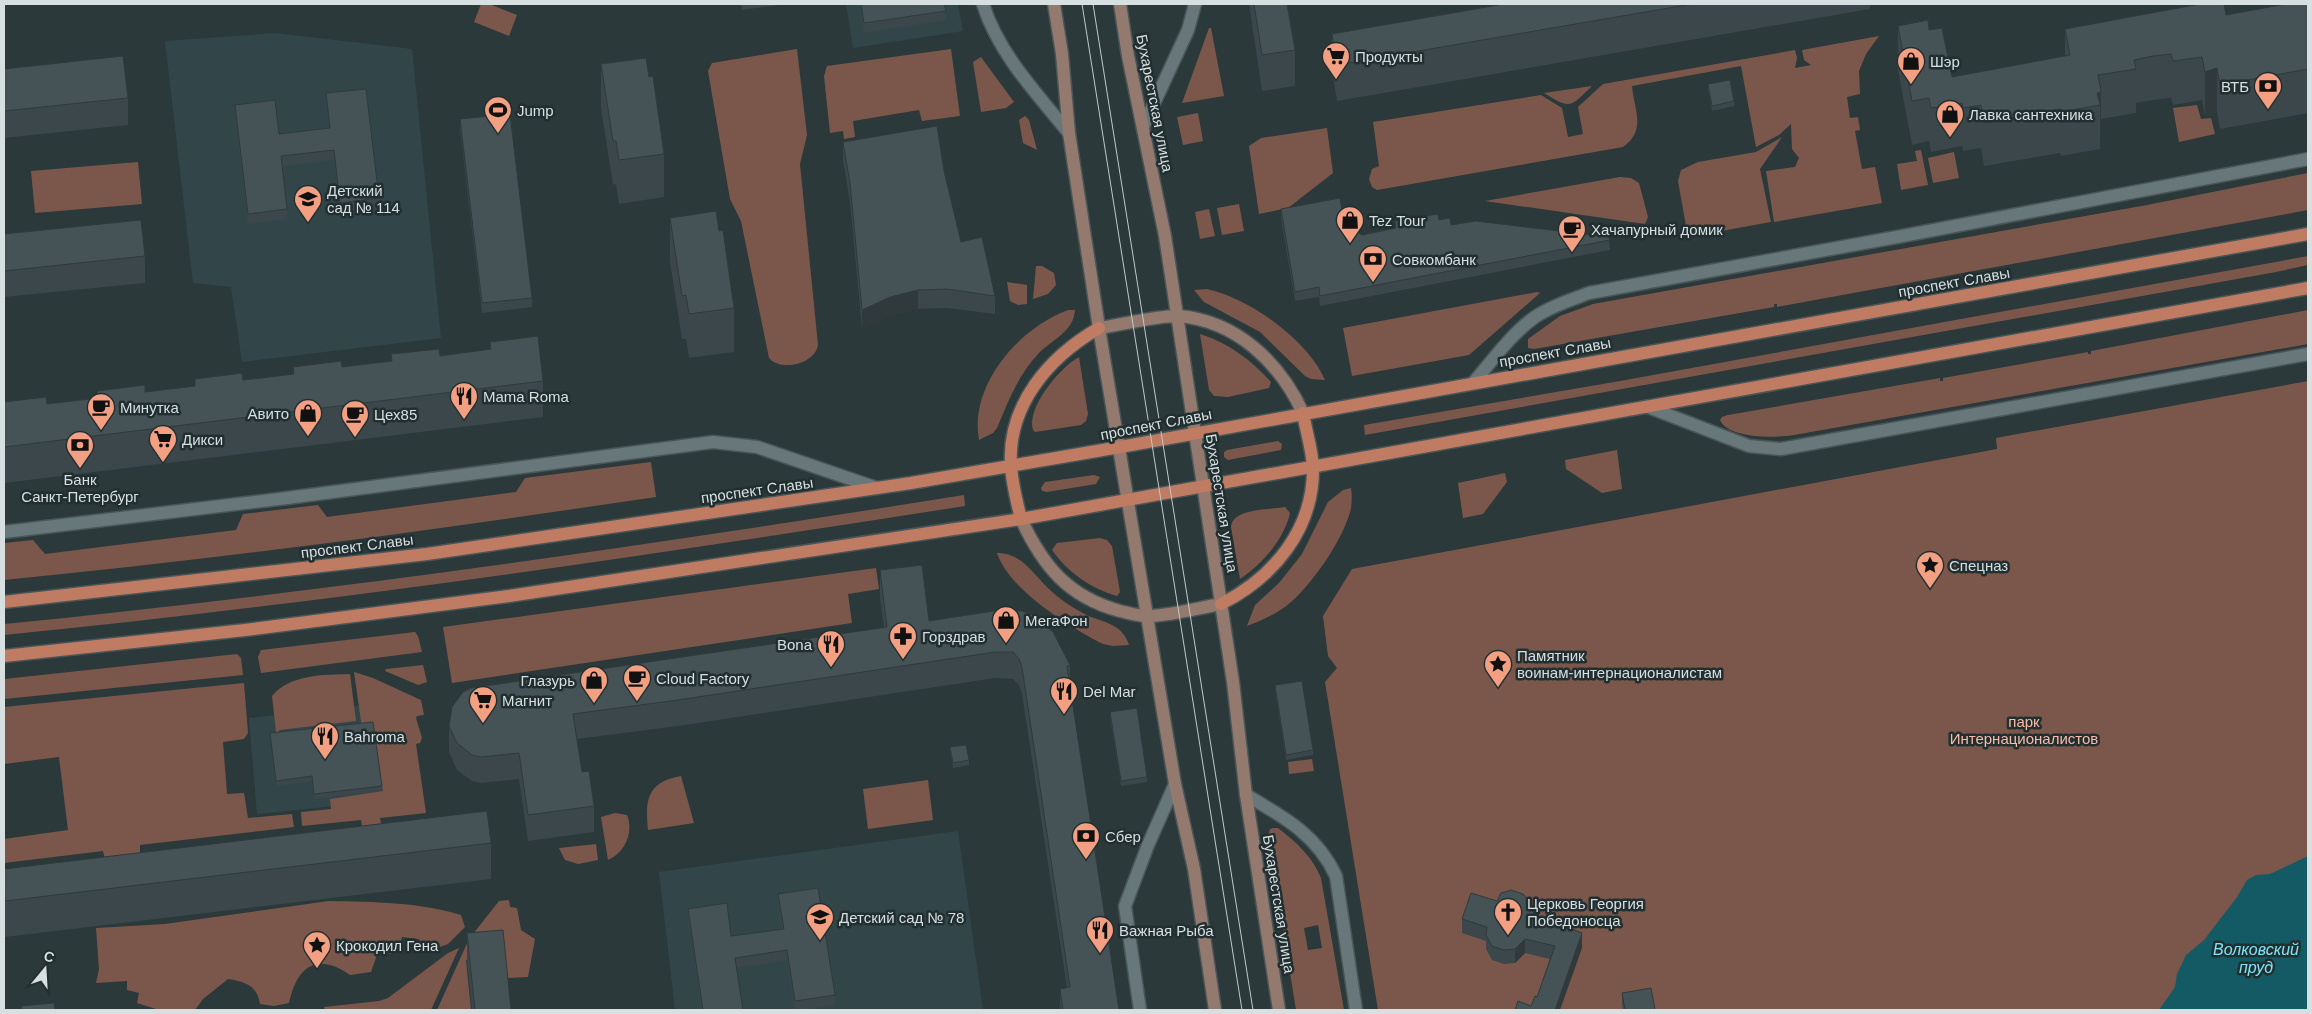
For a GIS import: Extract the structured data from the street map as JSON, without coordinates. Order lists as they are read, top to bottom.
{
  "streets": {
    "main road": ["Бухарестская улица", "проспект Славы"]
  },
  "crossings": [
    ["Бухарестская улица", "проспект Славы"]
  ],
  "water": ["Волковский пруд"],
  "parks": ["парк Интернационалистов"],
  "places": {
    "supermarket": ["Продукты", "Дикси", "Магнит"],
    "shop": [
      "Шэр",
      "Лавка сантехника",
      "Tez Tour",
      "Авито",
      "МегаФон",
      "Глазурь"
    ],
    "bank": [
      "ВТБ",
      "Совкомбанк",
      "Банк Санкт-Петербург",
      "Сбер"
    ],
    "sports": ["Jump"],
    "school or university": ["Детский сад № 114", "Детский сад № 78"],
    "cafe": [
      "Хачапурный домик",
      "Минутка",
      "Цех85",
      "Cloud Factory"
    ],
    "restaurant": [
      "Mama Roma",
      "Bona",
      "Del Mar",
      "Bahroma",
      "Важная Рыба"
    ],
    "place": ["Спецназ", "Памятник воинам-интернационалистам", "Крокодил Гена"],
    "pharmacy": ["Горздрав"],
    "church": ["Церковь Георгия Победоносца"]
  },
  "north": "top"
}
